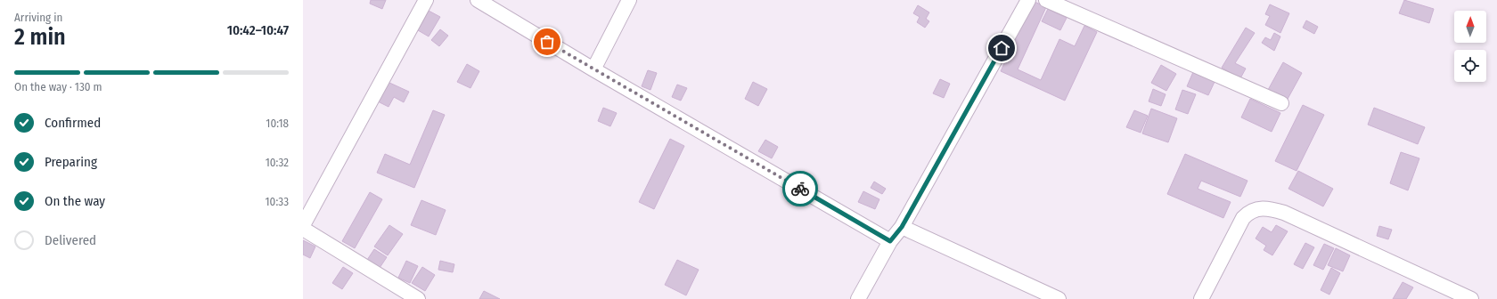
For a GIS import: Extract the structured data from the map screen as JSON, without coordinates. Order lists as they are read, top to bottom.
{
  "north": "top",
  "page": {
    "heading": ["2 min", "Arriving in", "10:42–10:47"],
    "bar": "On the way · 130 m",
    "list": [
      ["Confirmed", "10:18"],
      ["Preparing", "10:32"],
      ["On the way", "10:33"],
      "Delivered"
    ]
  }
}
